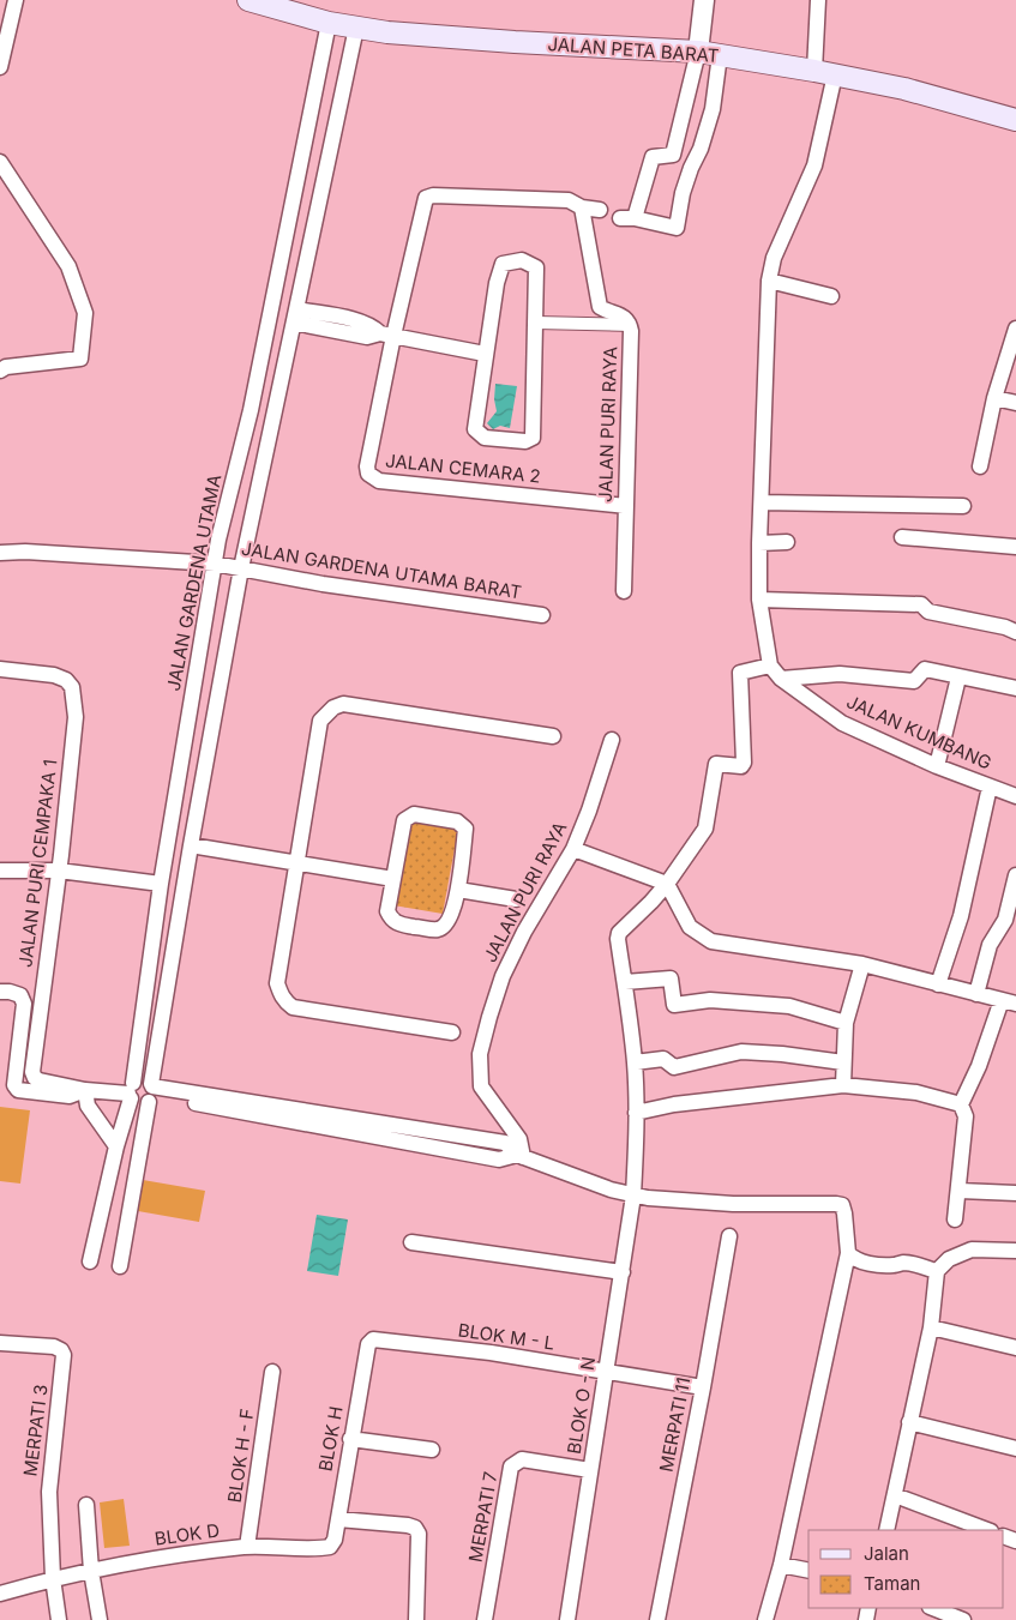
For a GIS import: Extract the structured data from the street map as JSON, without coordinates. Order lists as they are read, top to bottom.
{
  "streets": {
    "main road": ["JALAN PETA BARAT"],
    "street": [
      "JALAN PURI RAYA",
      "JALAN CEMARA 2",
      "JALAN GARDENA UTAMA BARAT",
      "JALAN GARDENA UTAMA",
      "JALAN KUMBANG",
      "JALAN PURI CEMPAKA 1",
      "BLOK M - L",
      "BLOK O - N",
      "MERPATI 11",
      "MERPATI 3",
      "BLOK H",
      "BLOK H - F",
      "MERPATI 7",
      "BLOK D"
    ]
  },
  "crossings": [
    ["JALAN PETA BARAT", "JALAN GARDENA UTAMA"],
    ["JALAN PETA BARAT", "JALAN KUMBANG"],
    ["JALAN PURI RAYA", "JALAN CEMARA 2"],
    ["JALAN GARDENA UTAMA BARAT", "JALAN GARDENA UTAMA"],
    ["BLOK M - L", "BLOK O - N"],
    ["BLOK M - L", "MERPATI 11"],
    ["BLOK M - L", "BLOK H"],
    ["BLOK O - N", "MERPATI 7"],
    ["MERPATI 3", "BLOK D"],
    ["BLOK H", "BLOK D"],
    ["BLOK H - F", "BLOK D"]
  ],
  "legend": ["Jalan", "Taman"]
}
